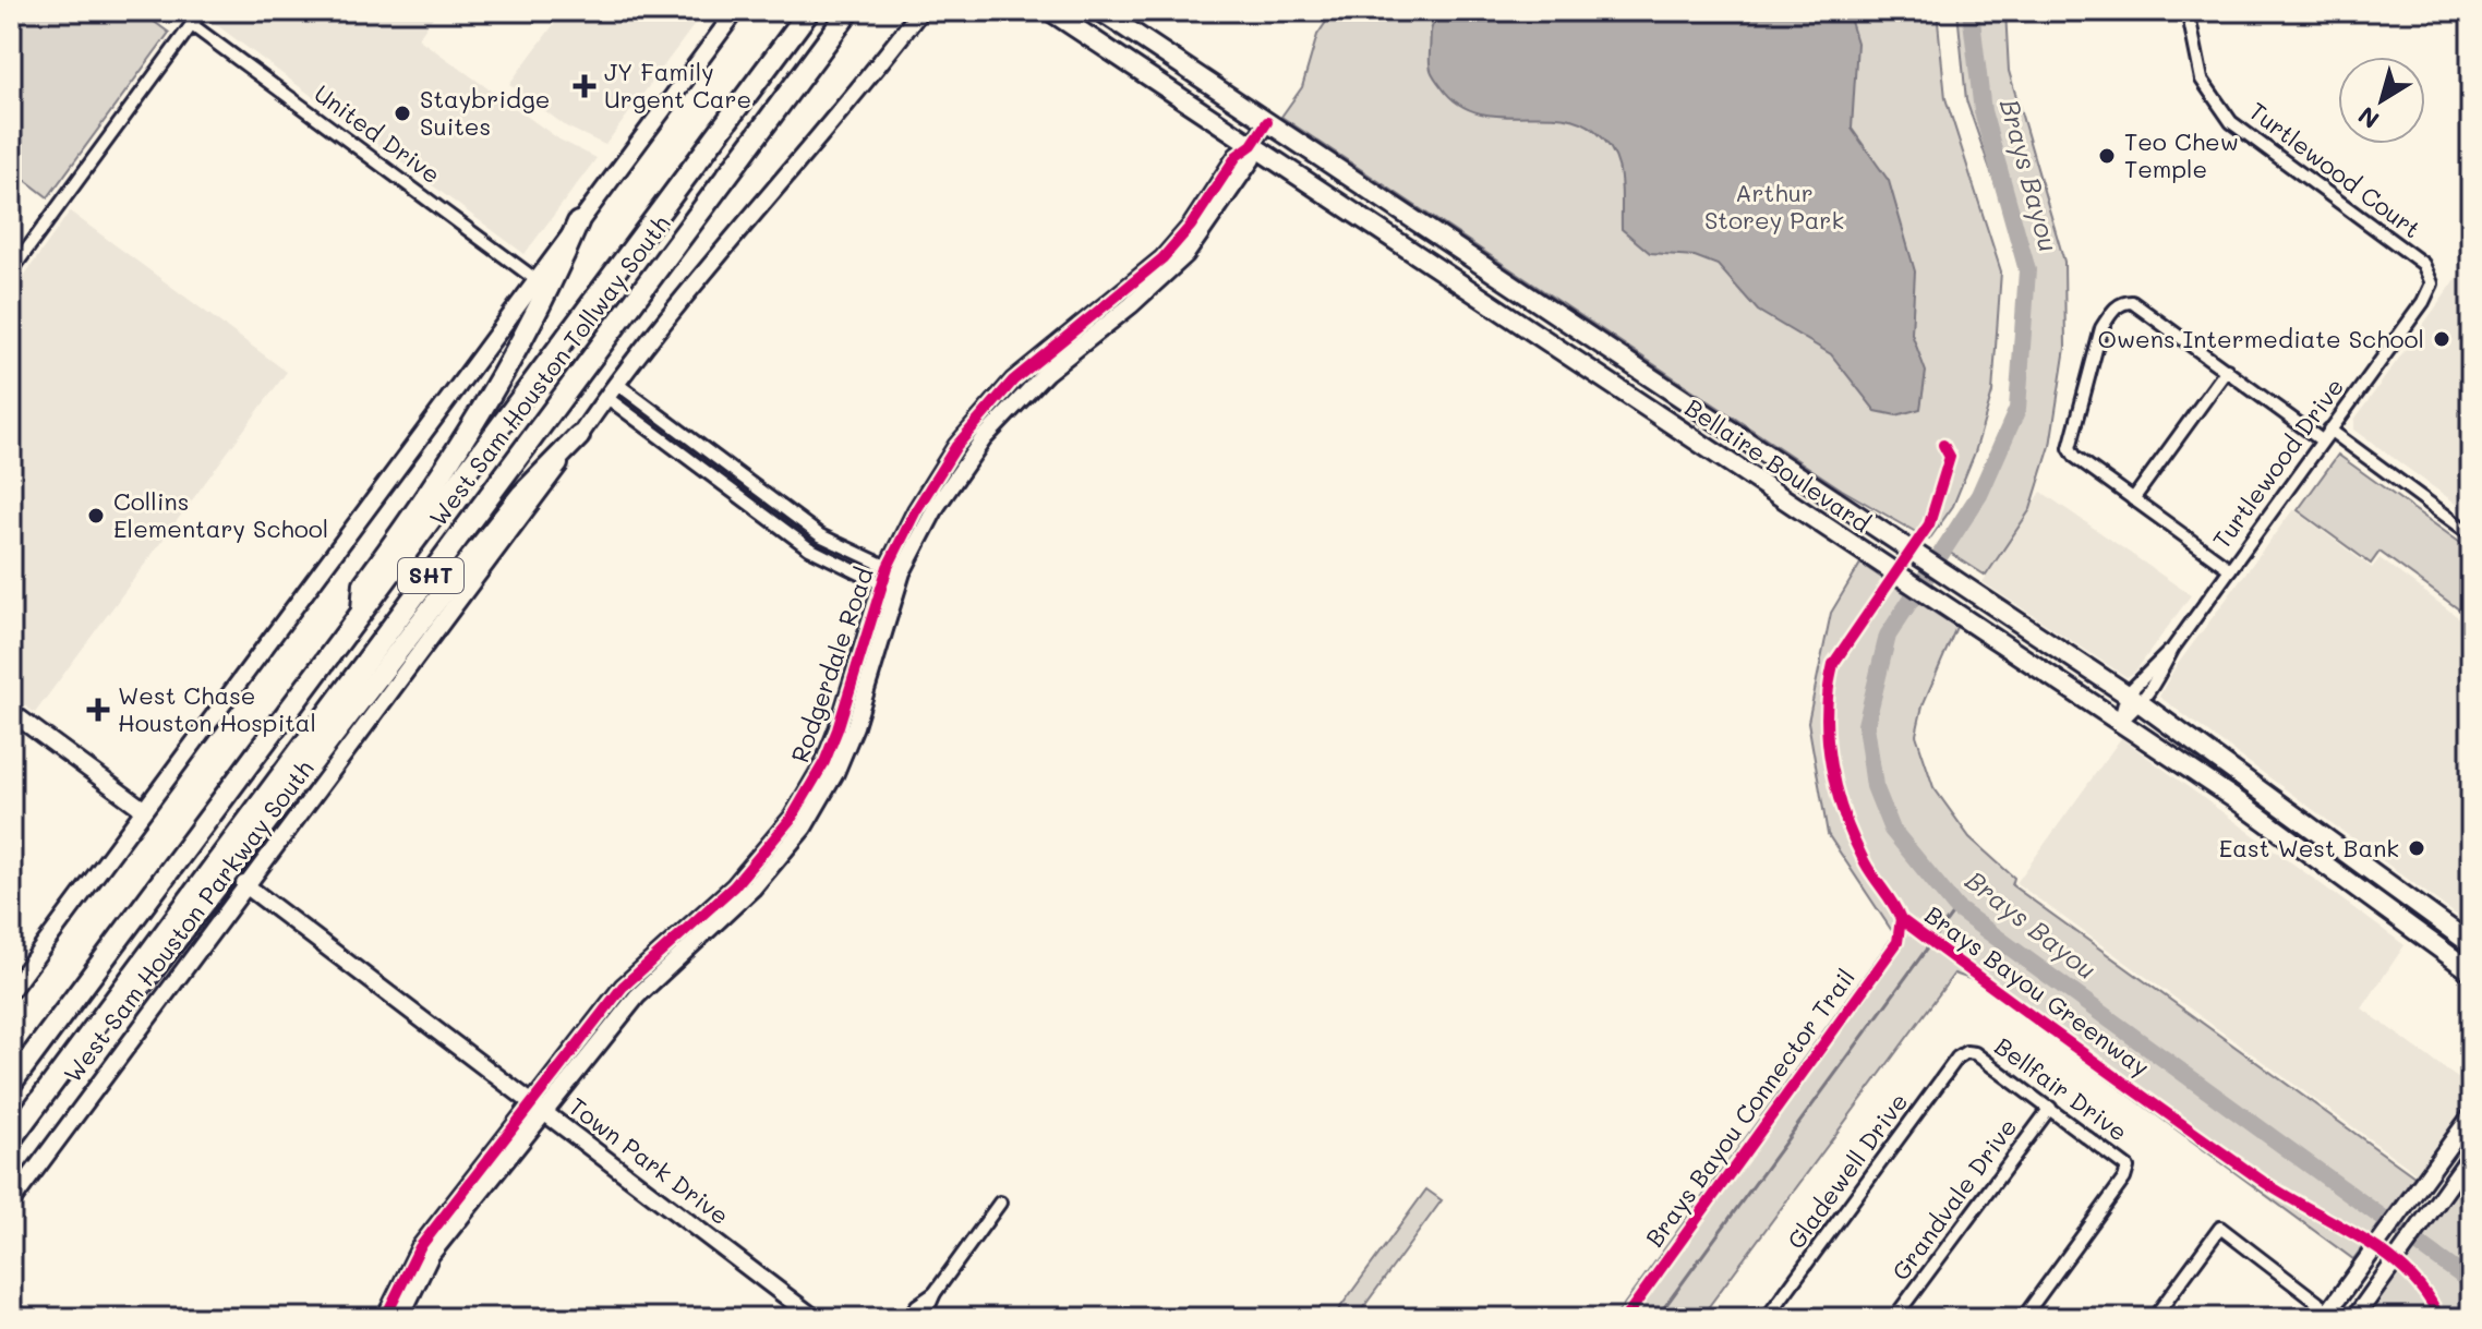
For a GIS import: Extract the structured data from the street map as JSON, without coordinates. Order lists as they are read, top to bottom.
{
  "streets": {
    "highway": ["West Sam Houston Tollway South", "SHT"],
    "main road": [
      "Bellaire Boulevard",
      "Rodgerdale Road",
      "West Sam Houston Parkway South",
      "Town Park Drive"
    ],
    "street": [
      "United Drive",
      "Turtlewood Court",
      "Turtlewood Drive",
      "Bellfair Drive",
      "Gladewell Drive",
      "Grandvale Drive"
    ],
    "cycle path": ["Brays Bayou Greenway", "Brays Bayou Connector Trail"]
  },
  "crossings": [
    ["Turtlewood Court", "Turtlewood Drive"],
    ["Turtlewood Drive", "Bellaire Boulevard"],
    ["Bellaire Boulevard", "Rodgerdale Road"],
    ["Rodgerdale Road", "Town Park Drive"],
    ["West Sam Houston Parkway South", "Town Park Drive"],
    ["Bellfair Drive", "Gladewell Drive"],
    ["Bellfair Drive", "Grandvale Drive"]
  ],
  "water": ["Brays Bayou"],
  "parks": ["Arthur Storey Park"],
  "places": {
    "health": ["JY Family Urgent Care", "West Chase Houston Hospital"],
    "other": [
      "Staybridge Suites",
      "Teo Chew Temple",
      "Owens Intermediate School",
      "Collins Elementary School",
      "East West Bank"
    ]
  },
  "north": "bottom left"
}
